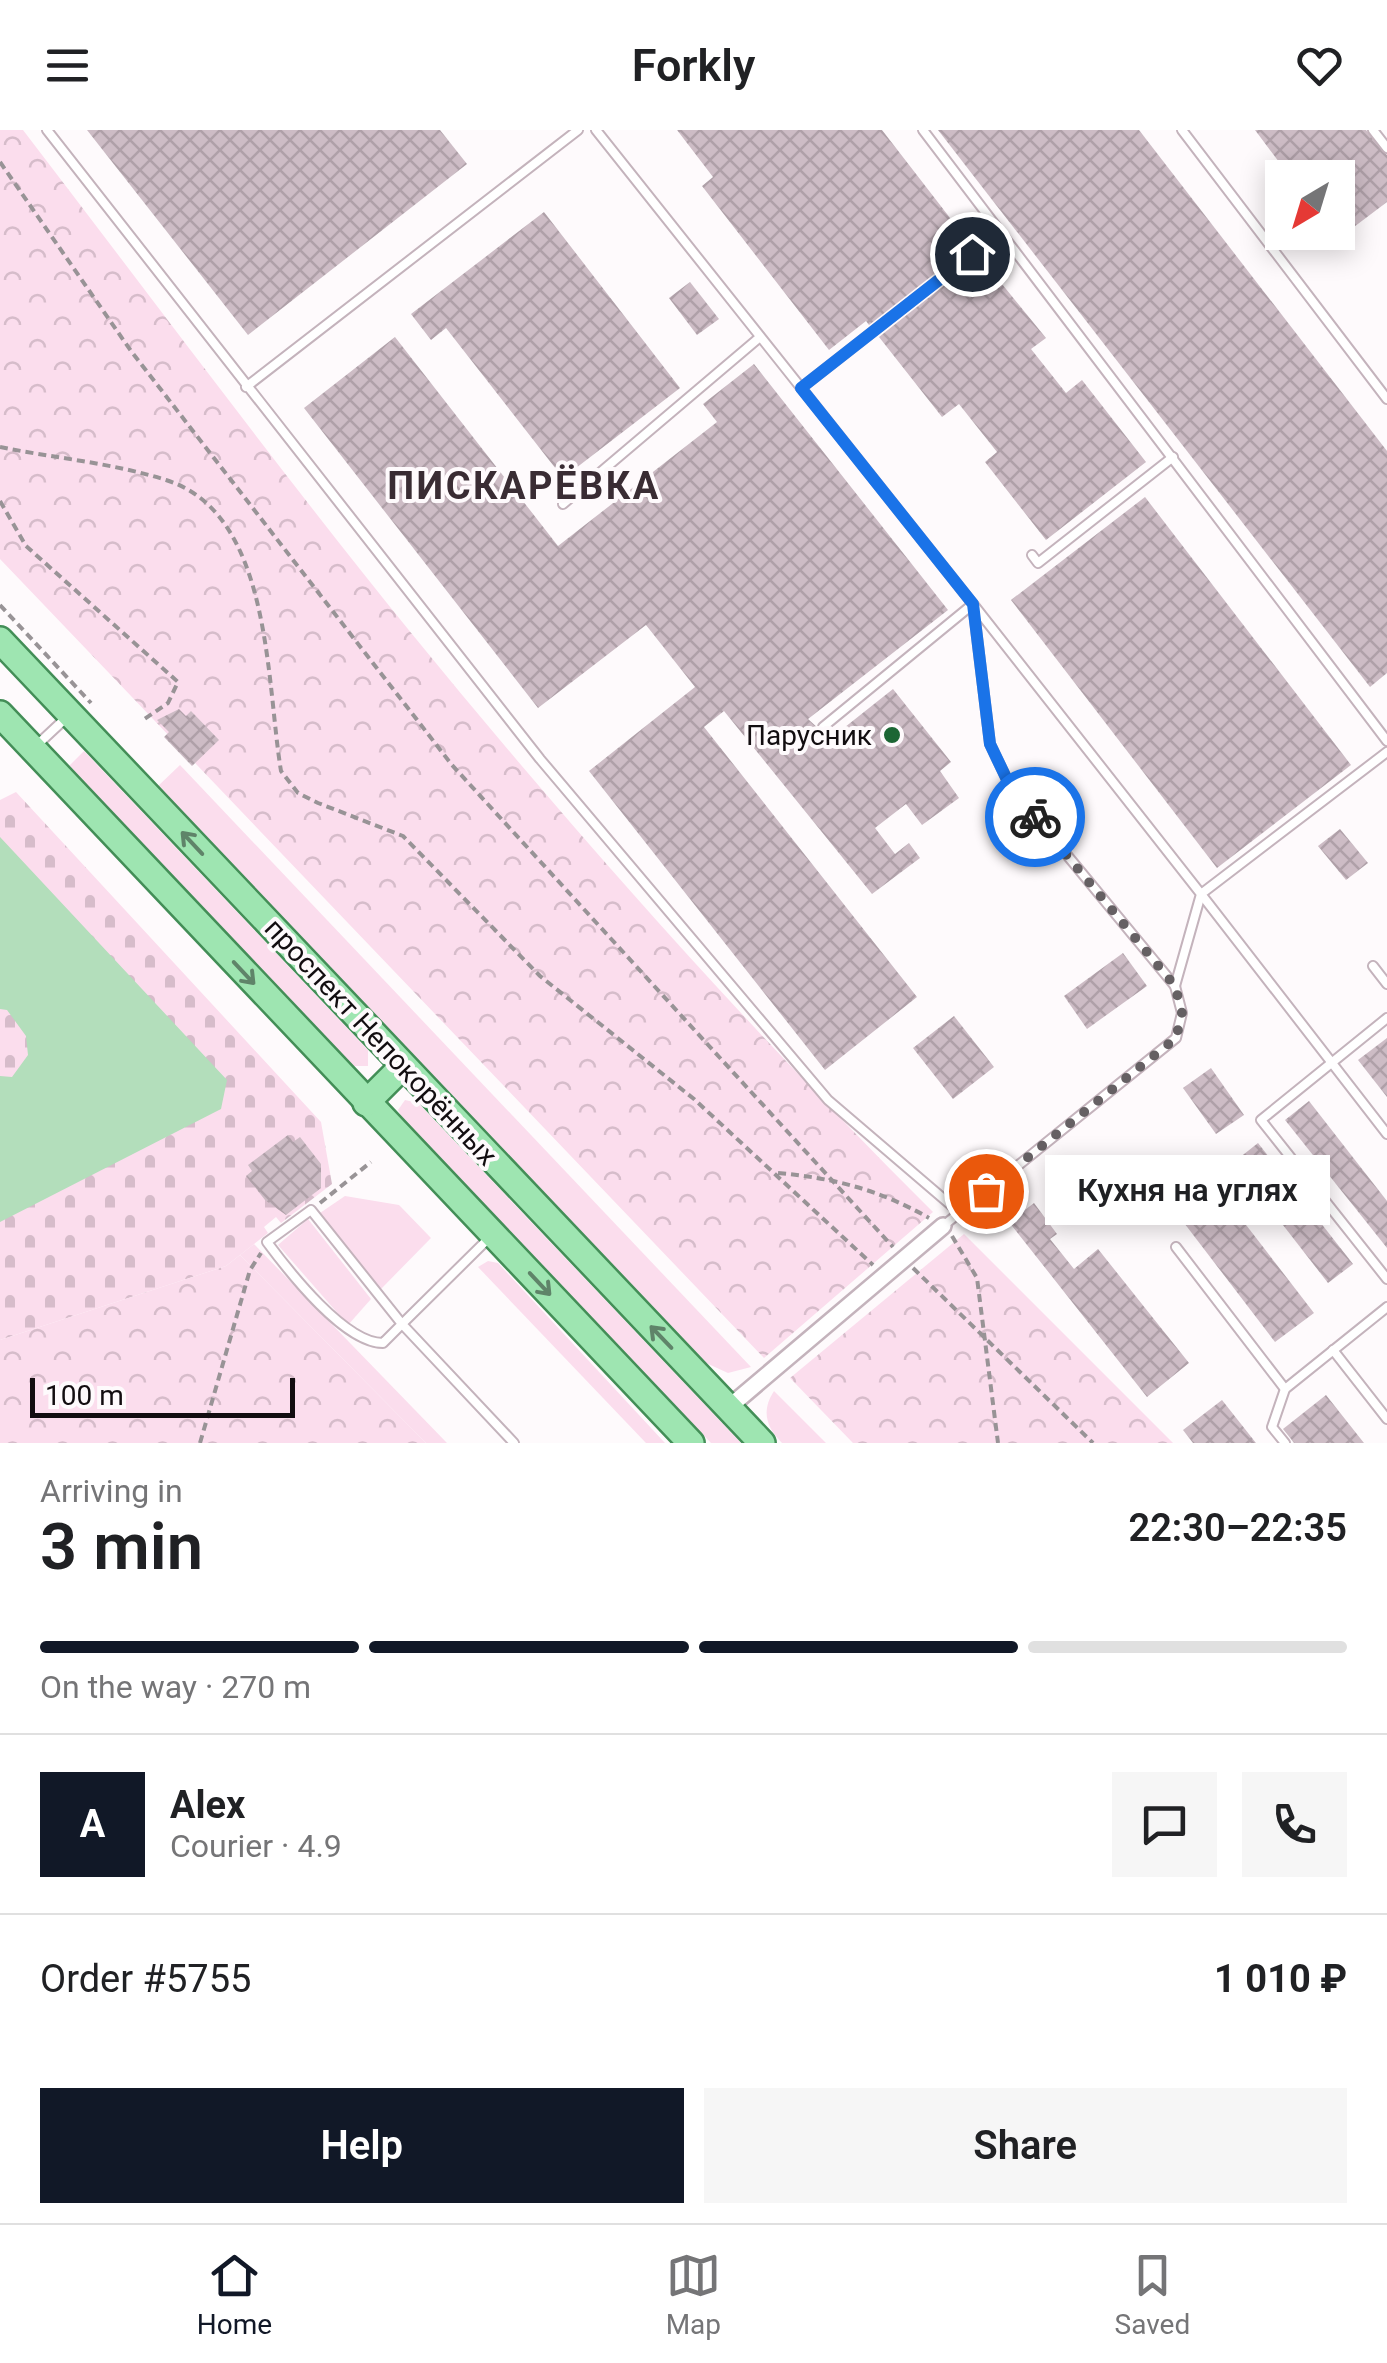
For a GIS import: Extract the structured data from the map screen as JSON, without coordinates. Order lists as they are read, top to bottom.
{
  "streets": {
    "main road": ["проспект Непокорённых"]
  },
  "districts": ["ПИСКАРЁВКА"],
  "places": ["Парусник", "Кухня на углях"],
  "scale_bar": "100 m",
  "north": "bottom left",
  "page": {
    "header": "Forkly",
    "bubble": "Кухня на углях",
    "scale": "100 m",
    "heading": ["3 min", "Arriving in", "22:30–22:35"],
    "panel": [
      "Alex",
      "Courier · 4.9",
      "Order #5755",
      "1 010 ₽"
    ],
    "bar": "On the way · 270 m",
    "round": "A",
    "buttons": ["Help", "Share"],
    "tabs": ["Home", "Map", "Saved"]
  }
}
